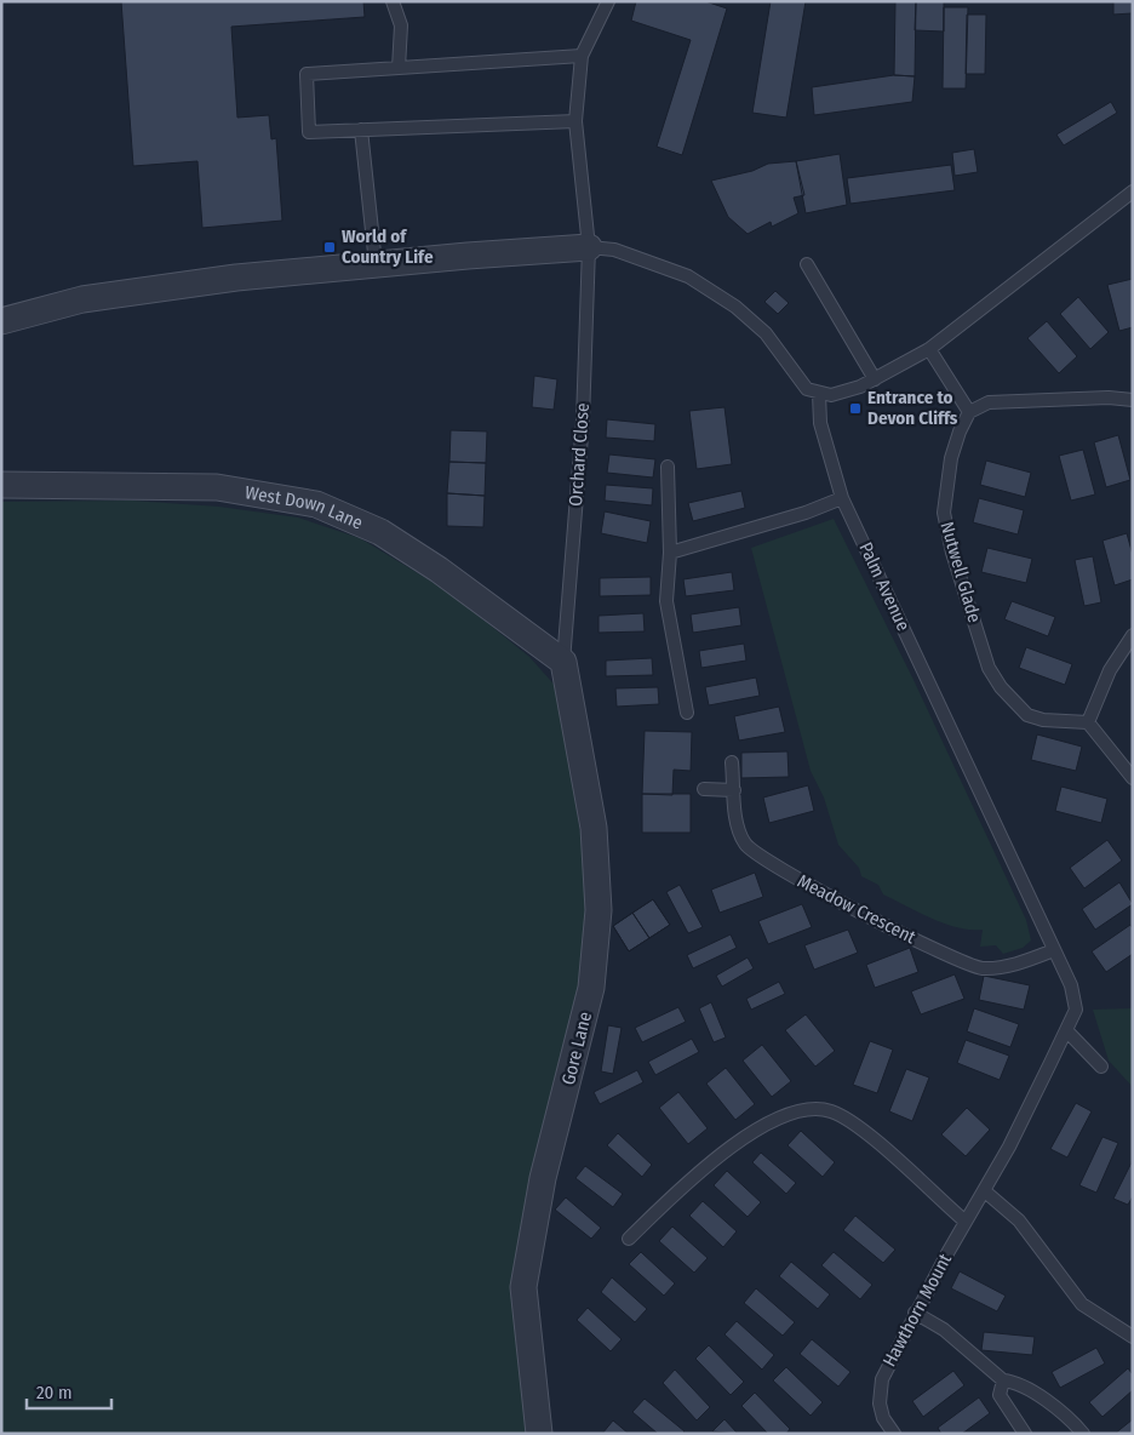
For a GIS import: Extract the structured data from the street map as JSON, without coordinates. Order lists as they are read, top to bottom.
{
  "streets": {
    "street": ["West Down Lane", "Gore Lane"],
    "lane": [
      "Orchard Close",
      "Nutwell Glade",
      "Palm Avenue",
      "Meadow Crescent",
      "Hawthorn Mount"
    ]
  },
  "crossings": [
    ["Orchard Close", "West Down Lane"],
    ["Orchard Close", "Gore Lane"],
    ["West Down Lane", "Gore Lane"],
    ["Palm Avenue", "Meadow Crescent"],
    ["Palm Avenue", "Hawthorn Mount"]
  ],
  "places": {
    "transit": ["World of Country Life", "Entrance to Devon Cliffs"]
  },
  "scale_bar": "20 m"
}
